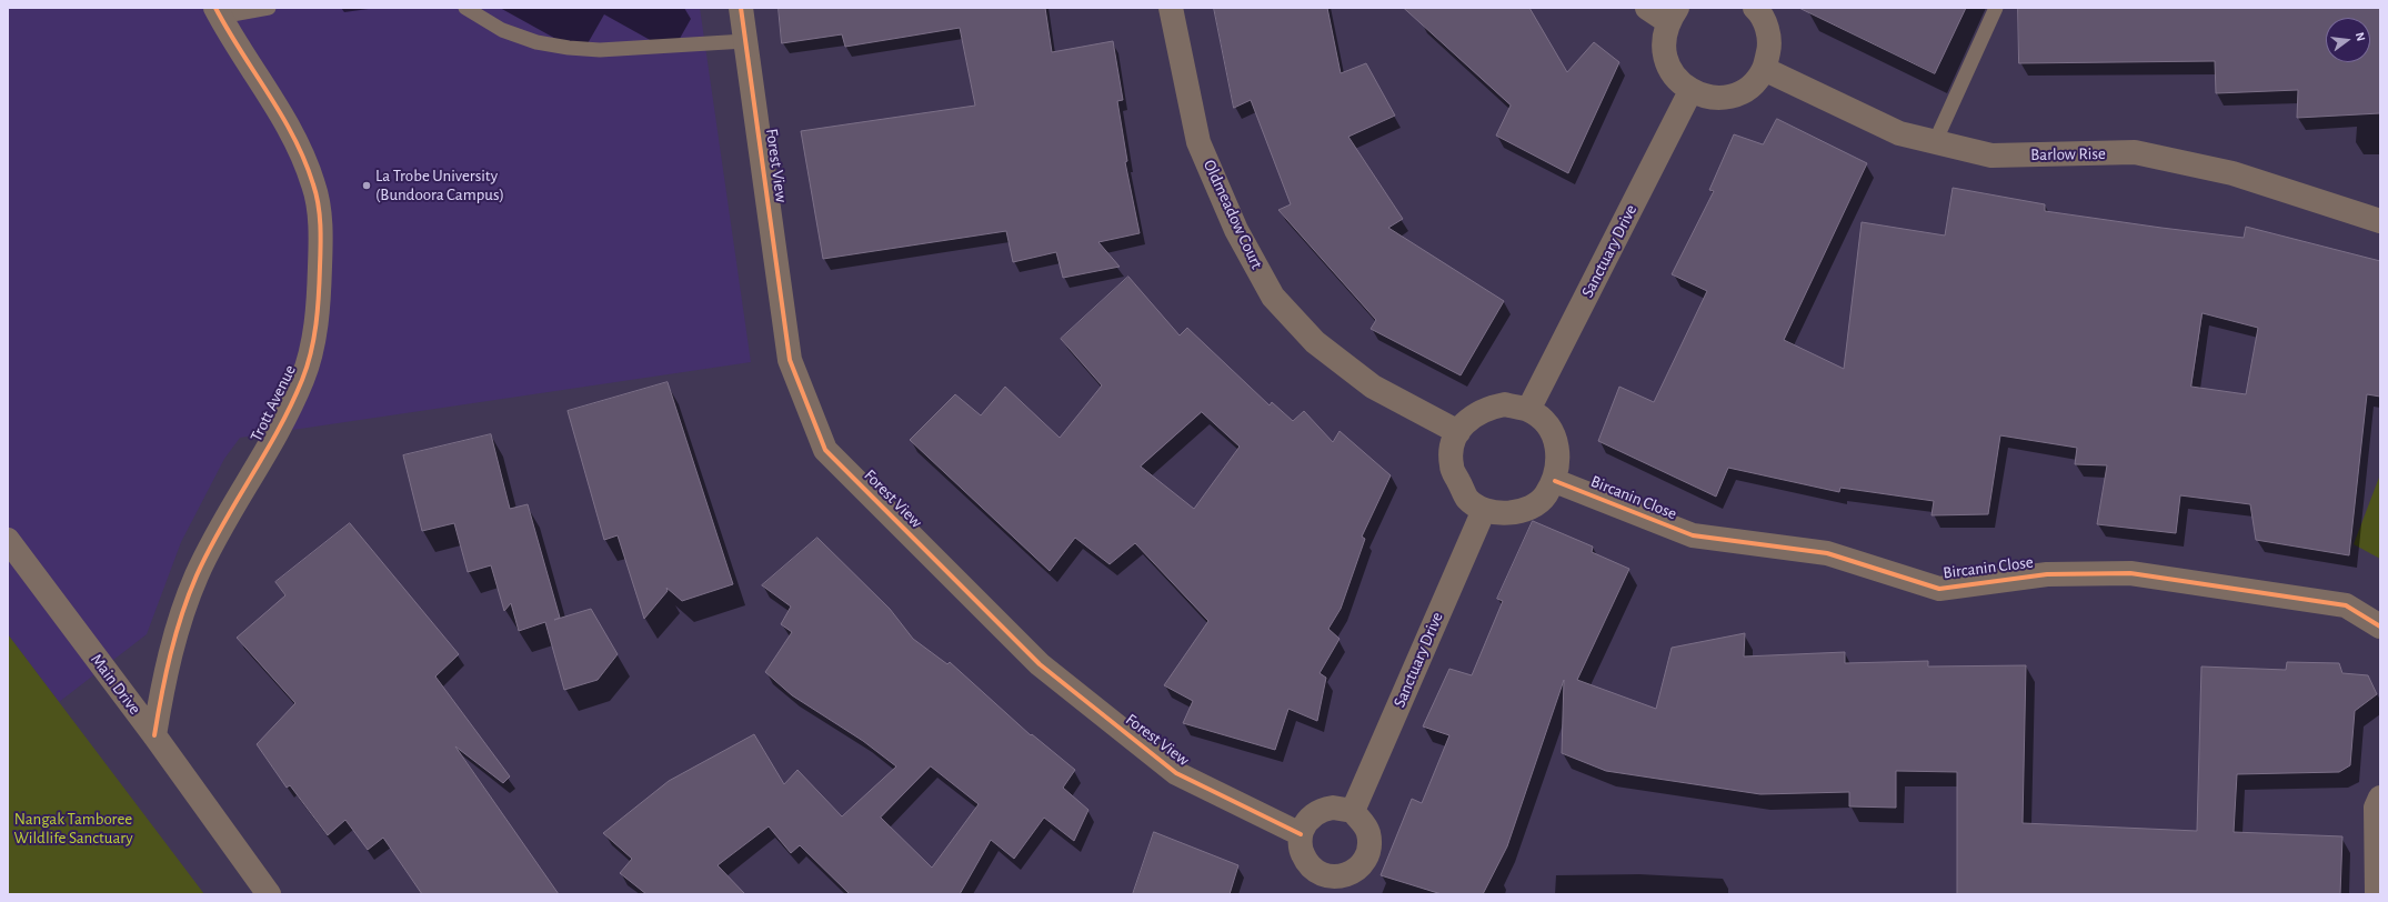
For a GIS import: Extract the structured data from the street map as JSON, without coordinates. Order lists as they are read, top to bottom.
{
  "streets": {
    "street": [
      "Barlow Rise",
      "Forest View",
      "Oldmeadow Court",
      "Sanctuary Drive",
      "Trott Avenue",
      "Bircanin Close",
      "Main Drive"
    ]
  },
  "crossings": [
    ["Forest View", "Sanctuary Drive"],
    ["Oldmeadow Court", "Sanctuary Drive"],
    ["Oldmeadow Court", "Bircanin Close"],
    ["Sanctuary Drive", "Bircanin Close"],
    ["Trott Avenue", "Main Drive"]
  ],
  "parks": ["Nangak Tamboree Wildlife Sanctuary"],
  "places": ["La Trobe University (Bundoora Campus)"],
  "north": "right"
}
